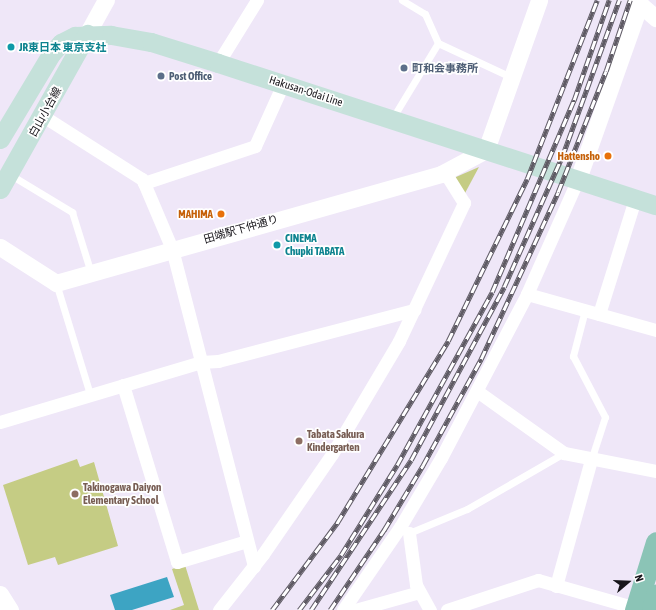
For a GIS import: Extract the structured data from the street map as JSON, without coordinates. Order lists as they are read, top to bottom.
{
  "streets": {
    "main road": ["Hakusan-Odai Line", "白山小台線"],
    "street": ["田端駅下仲通り"]
  },
  "crossings": [
    ["Hakusan-Odai Line", "白山小台線"],
    ["Hakusan-Odai Line", "田端駅下仲通り"]
  ],
  "places": [
    "JR東日本 東京支社",
    "町和会事務所",
    "Post Office",
    "Hattensho",
    "MAHIMA",
    "CINEMA Chupki TABATA",
    "Tabata Sakura Kindergarten",
    "Takinogawa Daiyon Elementary School"
  ],
  "north": "right"
}
